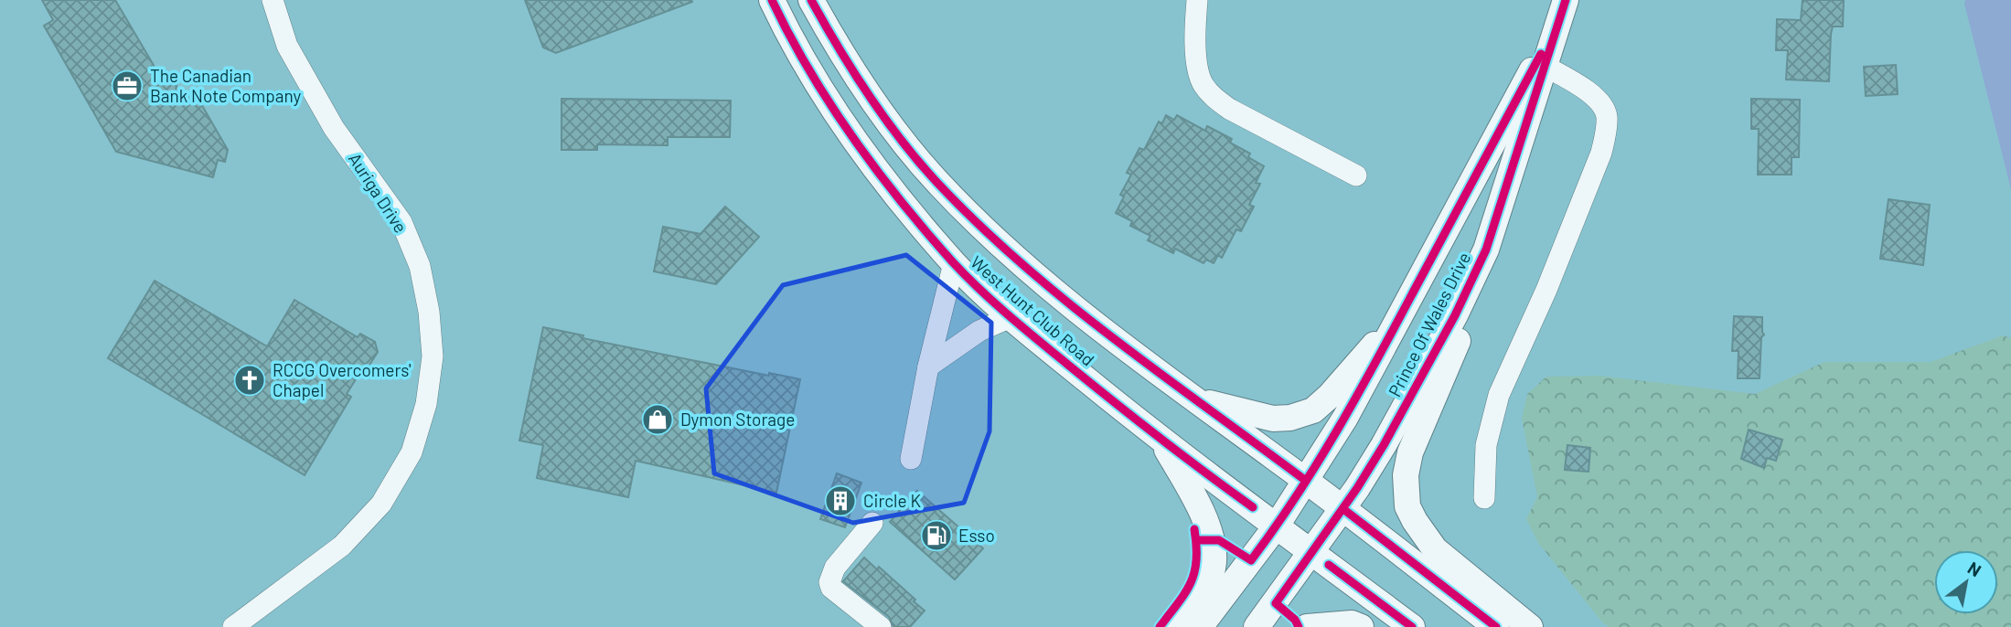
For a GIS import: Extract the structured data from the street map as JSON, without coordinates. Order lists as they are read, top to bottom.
{
  "streets": {
    "main road": ["West Hunt Club Road", "Prince Of Wales Drive"],
    "street": ["Auriga Drive"]
  },
  "crossings": [
    ["West Hunt Club Road", "Prince Of Wales Drive"]
  ],
  "places": {
    "office": ["The Canadian Bank Note Company"],
    "church": ["RCCG Overcomers' Chapel"],
    "shop": ["Dymon Storage"],
    "building": ["Circle K"],
    "fuel station": ["Esso"]
  },
  "north": "top right"
}
